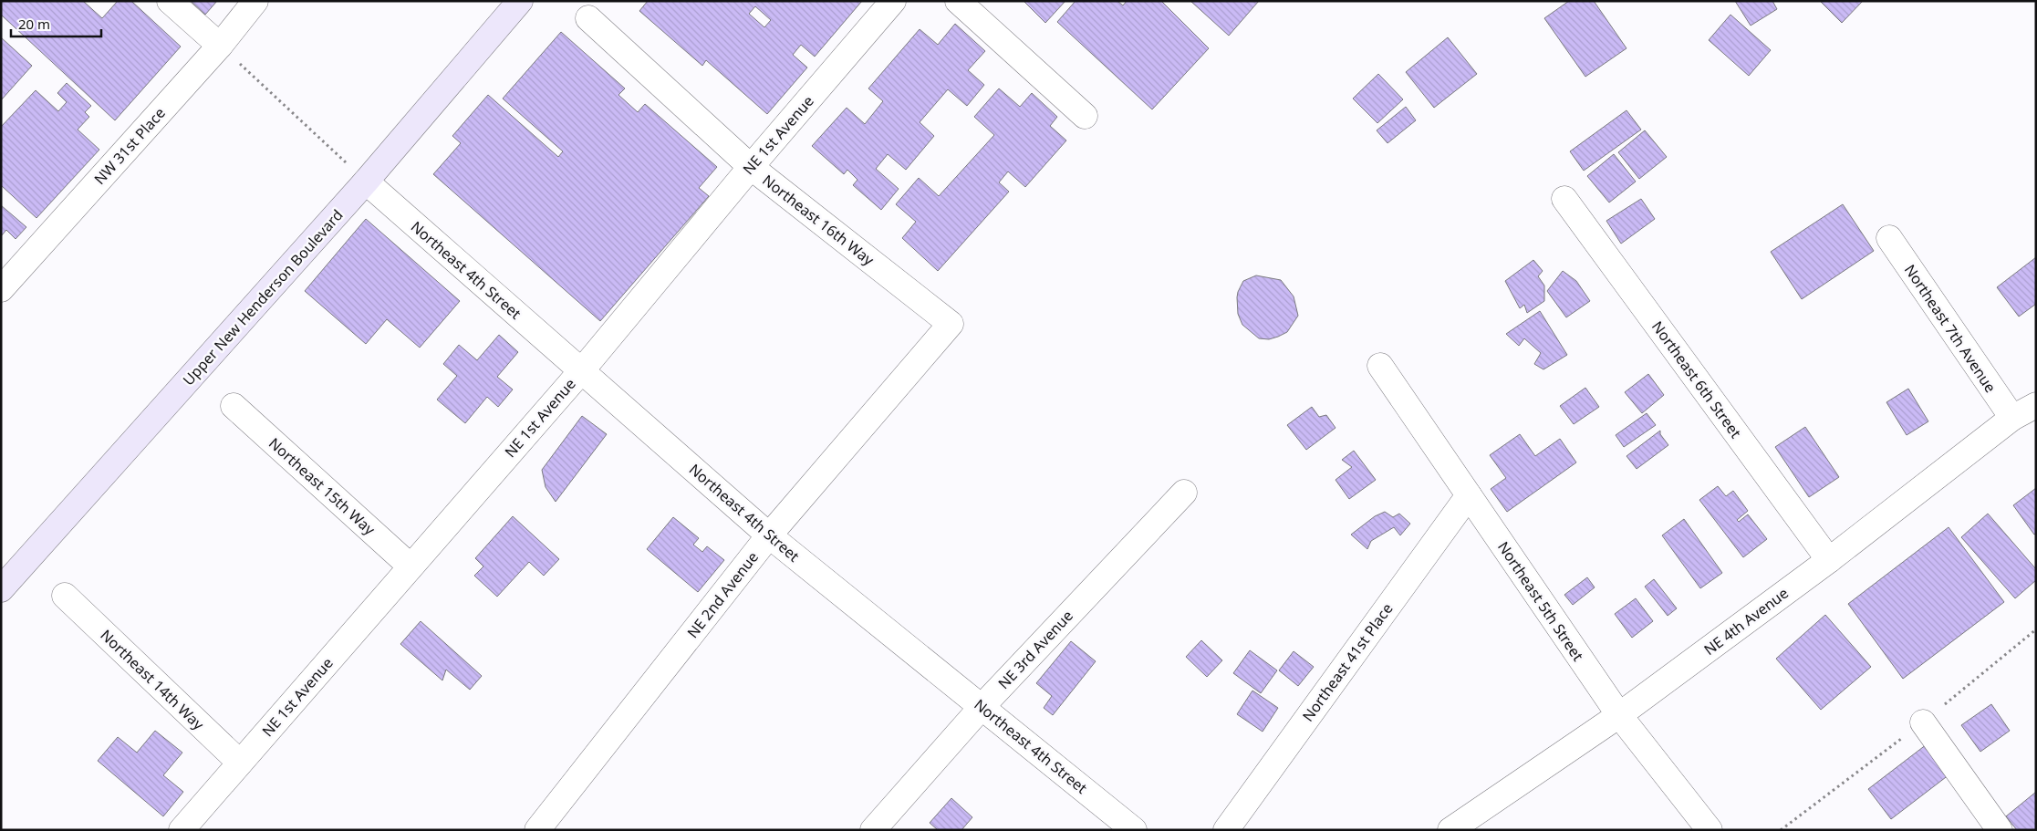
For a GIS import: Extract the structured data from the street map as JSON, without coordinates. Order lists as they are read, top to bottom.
{
  "streets": {
    "street": [
      "NE 1st Avenue",
      "NW 31st Place",
      "Northeast 16th Way",
      "Northeast 4th Street",
      "Upper New Henderson Boulevard",
      "Northeast 7th Avenue",
      "Northeast 6th Street",
      "Northeast 15th Way",
      "NE 2nd Avenue",
      "Northeast 5th Street",
      "NE 4th Avenue",
      "NE 3rd Avenue",
      "Northeast 41st Place",
      "Northeast 14th Way"
    ]
  },
  "crossings": [
    ["NE 1st Avenue", "Northeast 16th Way"],
    ["NE 1st Avenue", "Northeast 4th Street"],
    ["NE 1st Avenue", "Northeast 15th Way"],
    ["NE 1st Avenue", "Northeast 14th Way"],
    ["Northeast 16th Way", "NE 2nd Avenue"],
    ["Northeast 4th Street", "Upper New Henderson Boulevard"],
    ["Northeast 4th Street", "NE 2nd Avenue"],
    ["Northeast 4th Street", "NE 3rd Avenue"],
    ["Northeast 7th Avenue", "NE 4th Avenue"],
    ["Northeast 6th Street", "NE 4th Avenue"],
    ["Northeast 5th Street", "NE 4th Avenue"],
    ["Northeast 5th Street", "Northeast 41st Place"]
  ],
  "scale_bar": "20 m"
}
